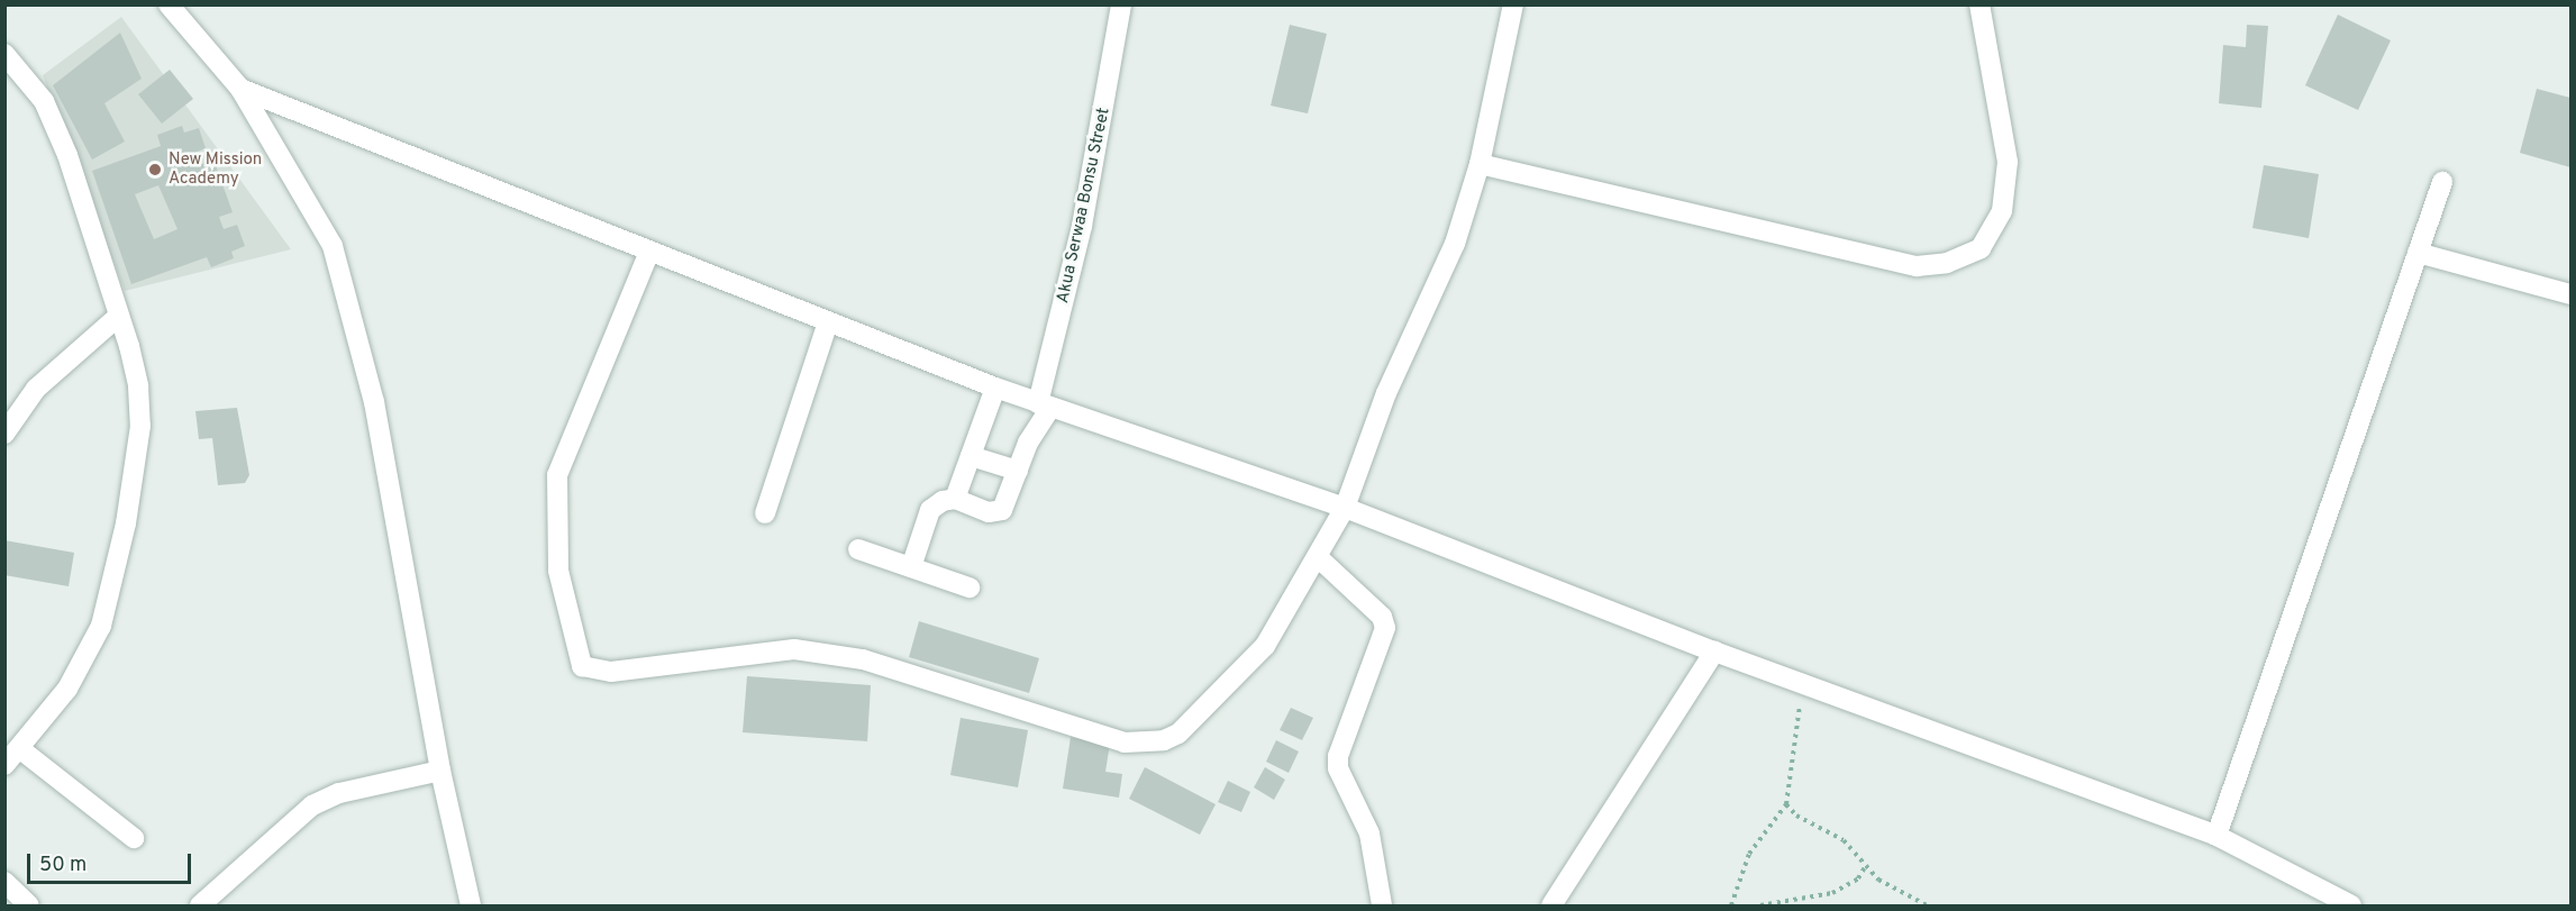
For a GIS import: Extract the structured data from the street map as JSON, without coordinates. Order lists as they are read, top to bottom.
{
  "streets": {
    "street": ["Akua Serwaa Bonsu Street"]
  },
  "places": ["New Mission Academy"],
  "scale_bar": "50 m"
}
